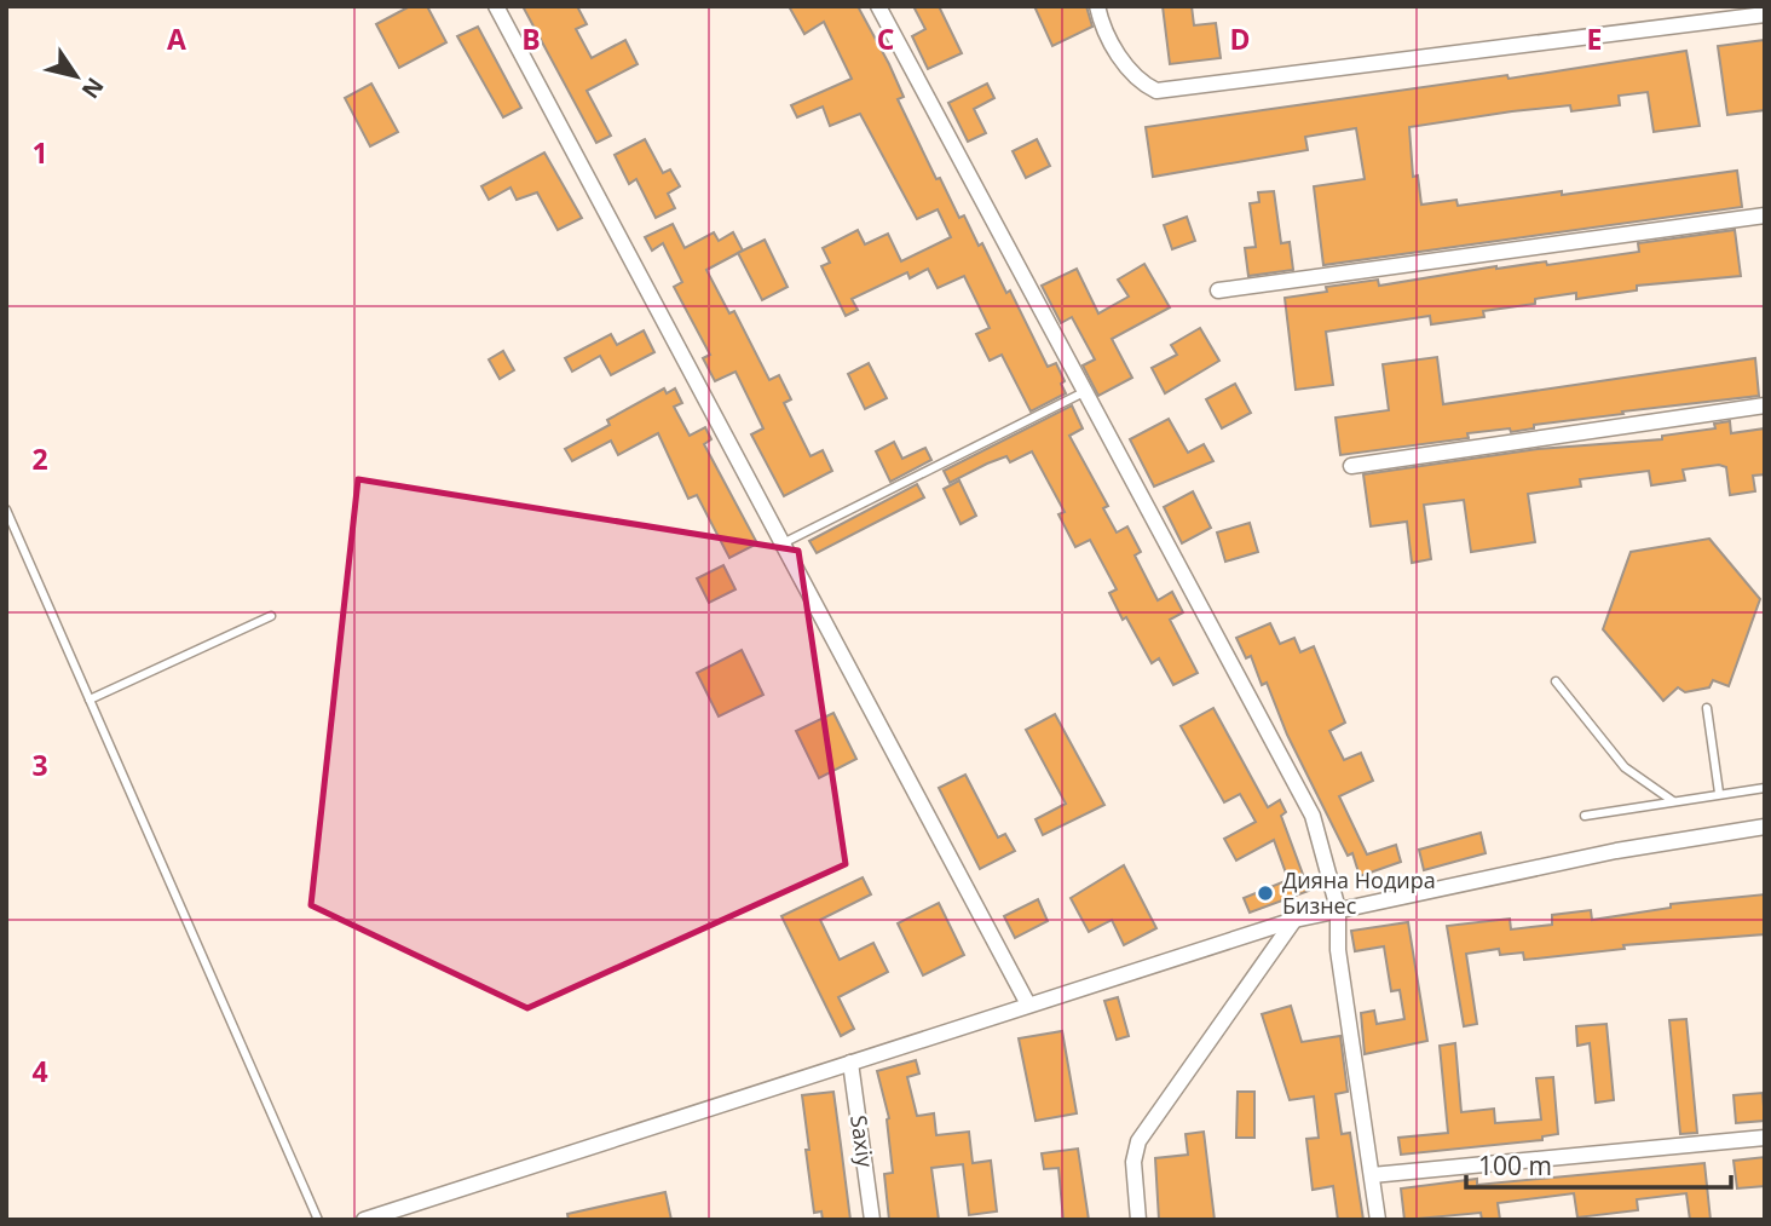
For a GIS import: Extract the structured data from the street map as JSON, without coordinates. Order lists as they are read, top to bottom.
{
  "streets": {
    "street": ["Saxiy"]
  },
  "places": ["Дияна Нодира Бизнес"],
  "scale_bar": "100 m",
  "north": "bottom right",
  "grid": {
    "columns": [
      "A",
      "B",
      "C",
      "D",
      "E"
    ],
    "rows": [
      "1",
      "2",
      "3",
      "4"
    ]
  }
}
